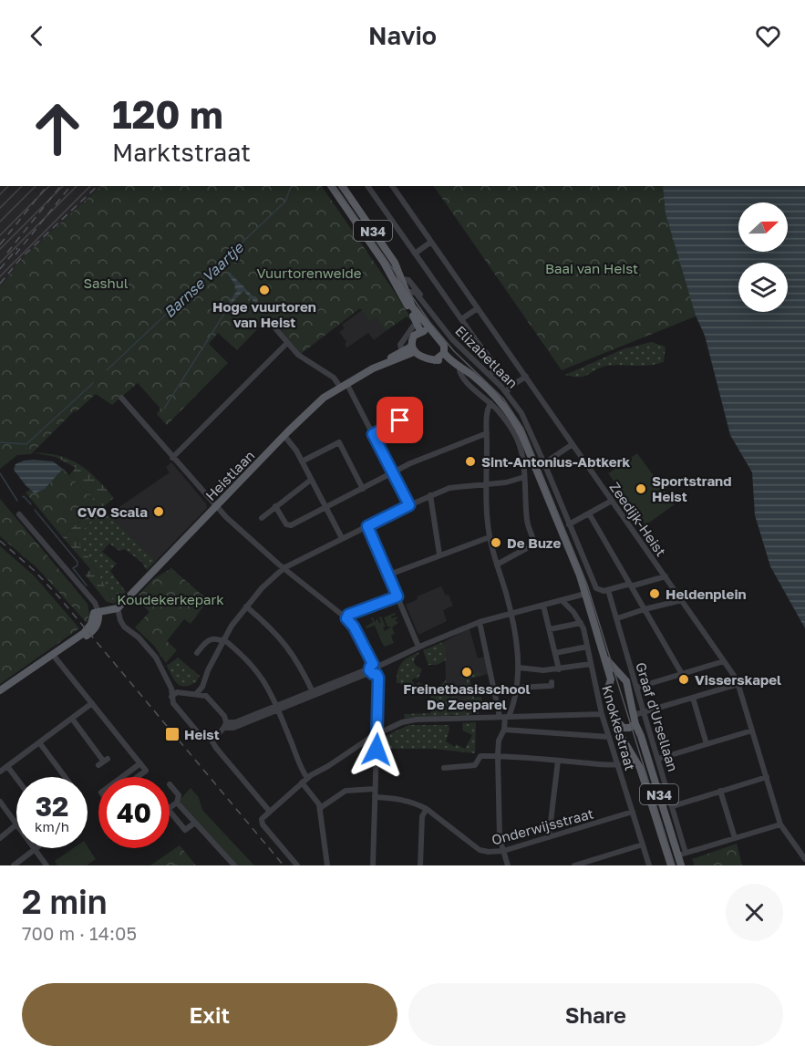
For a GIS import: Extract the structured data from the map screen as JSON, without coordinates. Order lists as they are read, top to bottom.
{
  "streets": {
    "main road": ["N34", "Elizabetlaan", "Heistlaan"],
    "street": [
      "Zeedijk-Heist",
      "Graaf d'Ursellaan",
      "Knokkestraat",
      "Onderwijsstraat"
    ]
  },
  "crossings": [
    ["N34", "Elizabetlaan"],
    ["N34", "Heistlaan"],
    ["Knokkestraat", "Onderwijsstraat"]
  ],
  "water": ["Barnse Vaartje"],
  "parks": [
    "Baai van Heist",
    "Vuurtorenweide",
    "Sashul",
    "Koudekerkepark"
  ],
  "places": {
    "other": [
      "Hoge vuurtoren van Heist",
      "Sint-Antonius-Abtkerk",
      "Sportstrand Heist",
      "CVO Scala",
      "De Buze",
      "Heldenplein",
      "Freinetbasisschool De Zeeparel",
      "Visserskapel"
    ],
    "transit": ["Heist"]
  },
  "north": "right",
  "page": {
    "header": "Navio",
    "turn": ["120 m", "Marktstraat"],
    "speed": "32 km/h",
    "limit": "40",
    "heading": ["2 min", "700 m · 14:05"],
    "buttons": ["Exit", "Share"]
  }
}
